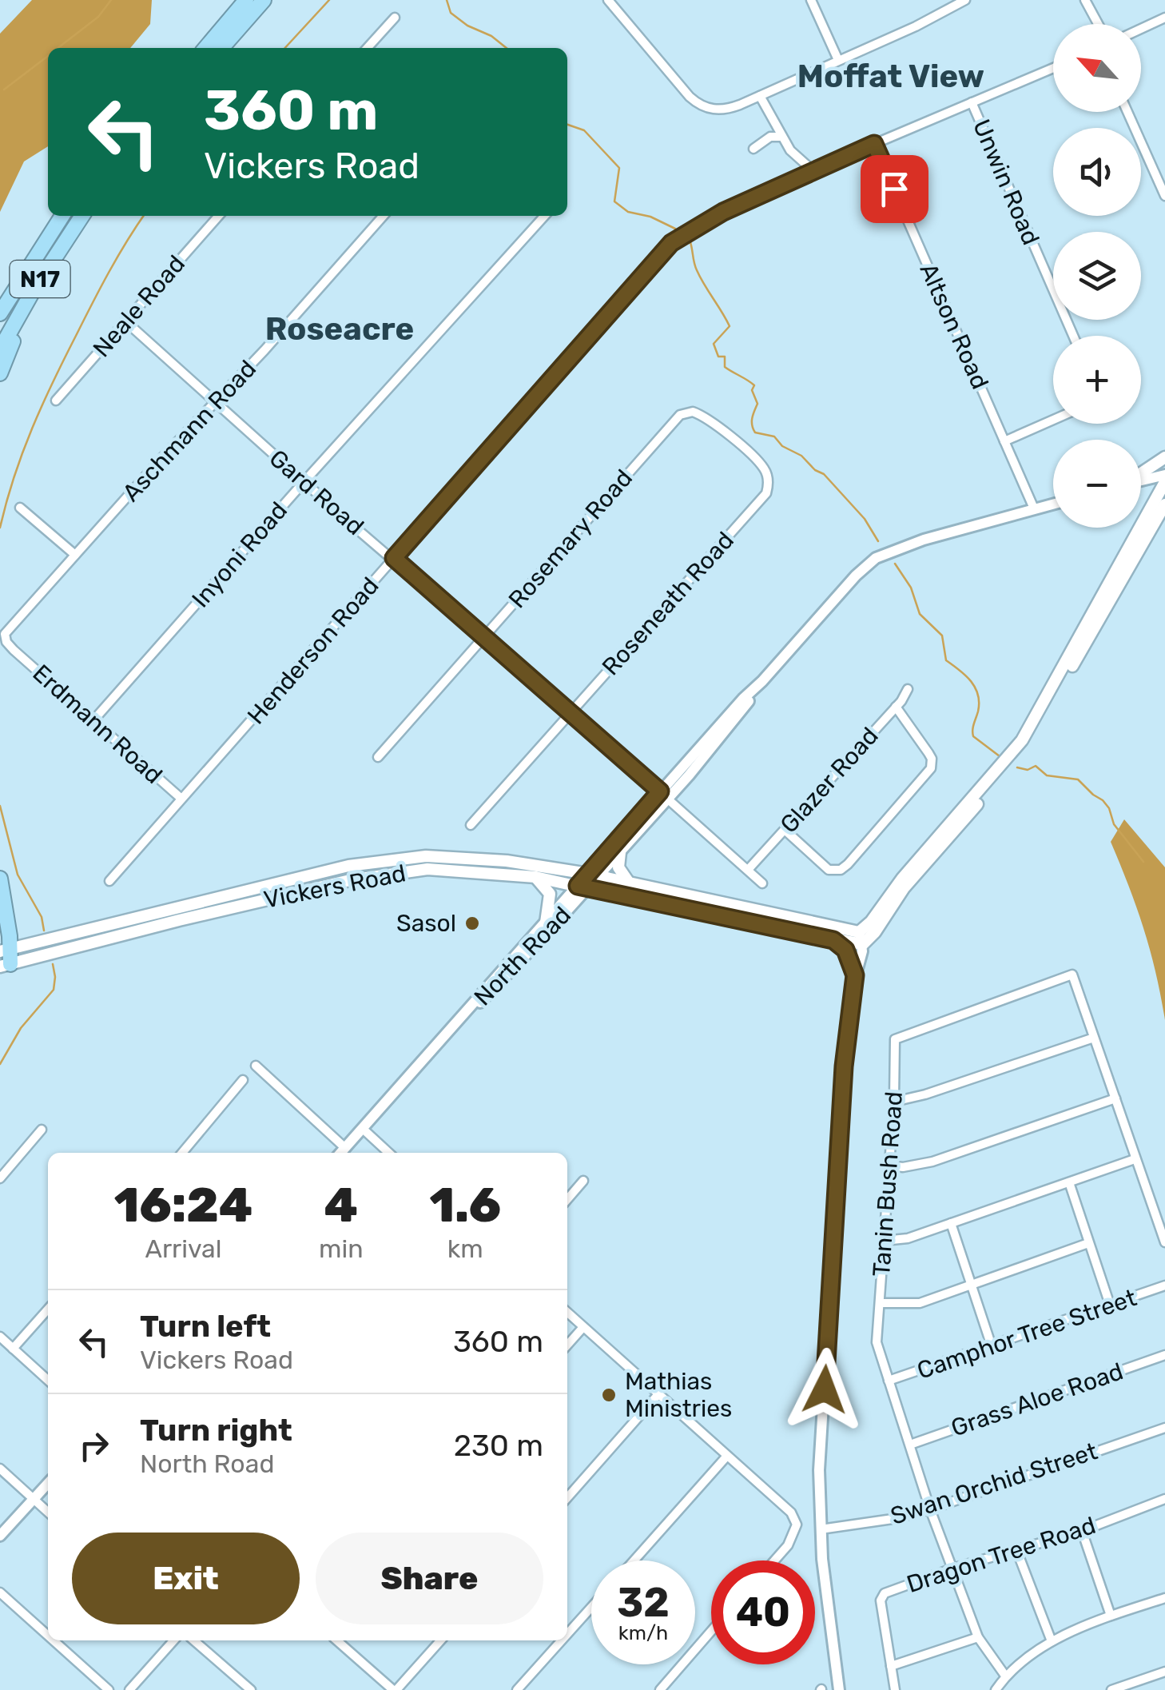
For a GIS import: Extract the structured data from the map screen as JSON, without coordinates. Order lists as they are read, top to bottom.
{
  "streets": {
    "highway": ["N17"],
    "main road": ["Vickers Road"],
    "street": [
      "Unwin Road",
      "Neale Road",
      "Altson Road",
      "Aschmann Road",
      "Gard Road",
      "Rosemary Road",
      "Inyoni Road",
      "Roseneath Road",
      "Henderson Road",
      "Erdmann Road",
      "Glazer Road",
      "North Road",
      "Tanin Bush Road",
      "Camphor Tree Street",
      "Grass Aloe Road",
      "Swan Orchid Street",
      "Dragon Tree Road"
    ]
  },
  "crossings": [
    ["Unwin Road", "Henderson Road"],
    ["Neale Road", "Gard Road"],
    ["Altson Road", "Henderson Road"],
    ["Altson Road", "North Road"],
    ["Aschmann Road", "Gard Road"],
    ["Aschmann Road", "Erdmann Road"],
    ["Gard Road", "Rosemary Road"],
    ["Gard Road", "Inyoni Road"],
    ["Gard Road", "Roseneath Road"],
    ["Gard Road", "Henderson Road"],
    ["Gard Road", "Glazer Road"],
    ["Gard Road", "North Road"],
    ["Rosemary Road", "Roseneath Road"],
    ["Inyoni Road", "Erdmann Road"],
    ["Henderson Road", "Erdmann Road"],
    ["Vickers Road", "North Road"],
    ["Tanin Bush Road", "Camphor Tree Street"],
    ["Tanin Bush Road", "Grass Aloe Road"],
    ["Tanin Bush Road", "Swan Orchid Street"],
    ["Tanin Bush Road", "Dragon Tree Road"]
  ],
  "districts": ["Moffat View", "Roseacre"],
  "places": ["Sasol", "Mathias Ministries"],
  "north": "top left",
  "page": {
    "map_buttons": ["+", "−"],
    "turn": ["360 m", "Vickers Road"],
    "eta": [
      "16:24",
      "Arrival",
      "4",
      "min",
      "1.6",
      "km"
    ],
    "list": [
      {
        "name": "Turn left",
        "note": "Vickers Road",
        "value": "360 m"
      },
      {
        "name": "Turn right",
        "note": "North Road",
        "value": "230 m"
      }
    ],
    "buttons": ["Exit", "Share"],
    "speed": "32 km/h",
    "limit": "40"
  }
}
